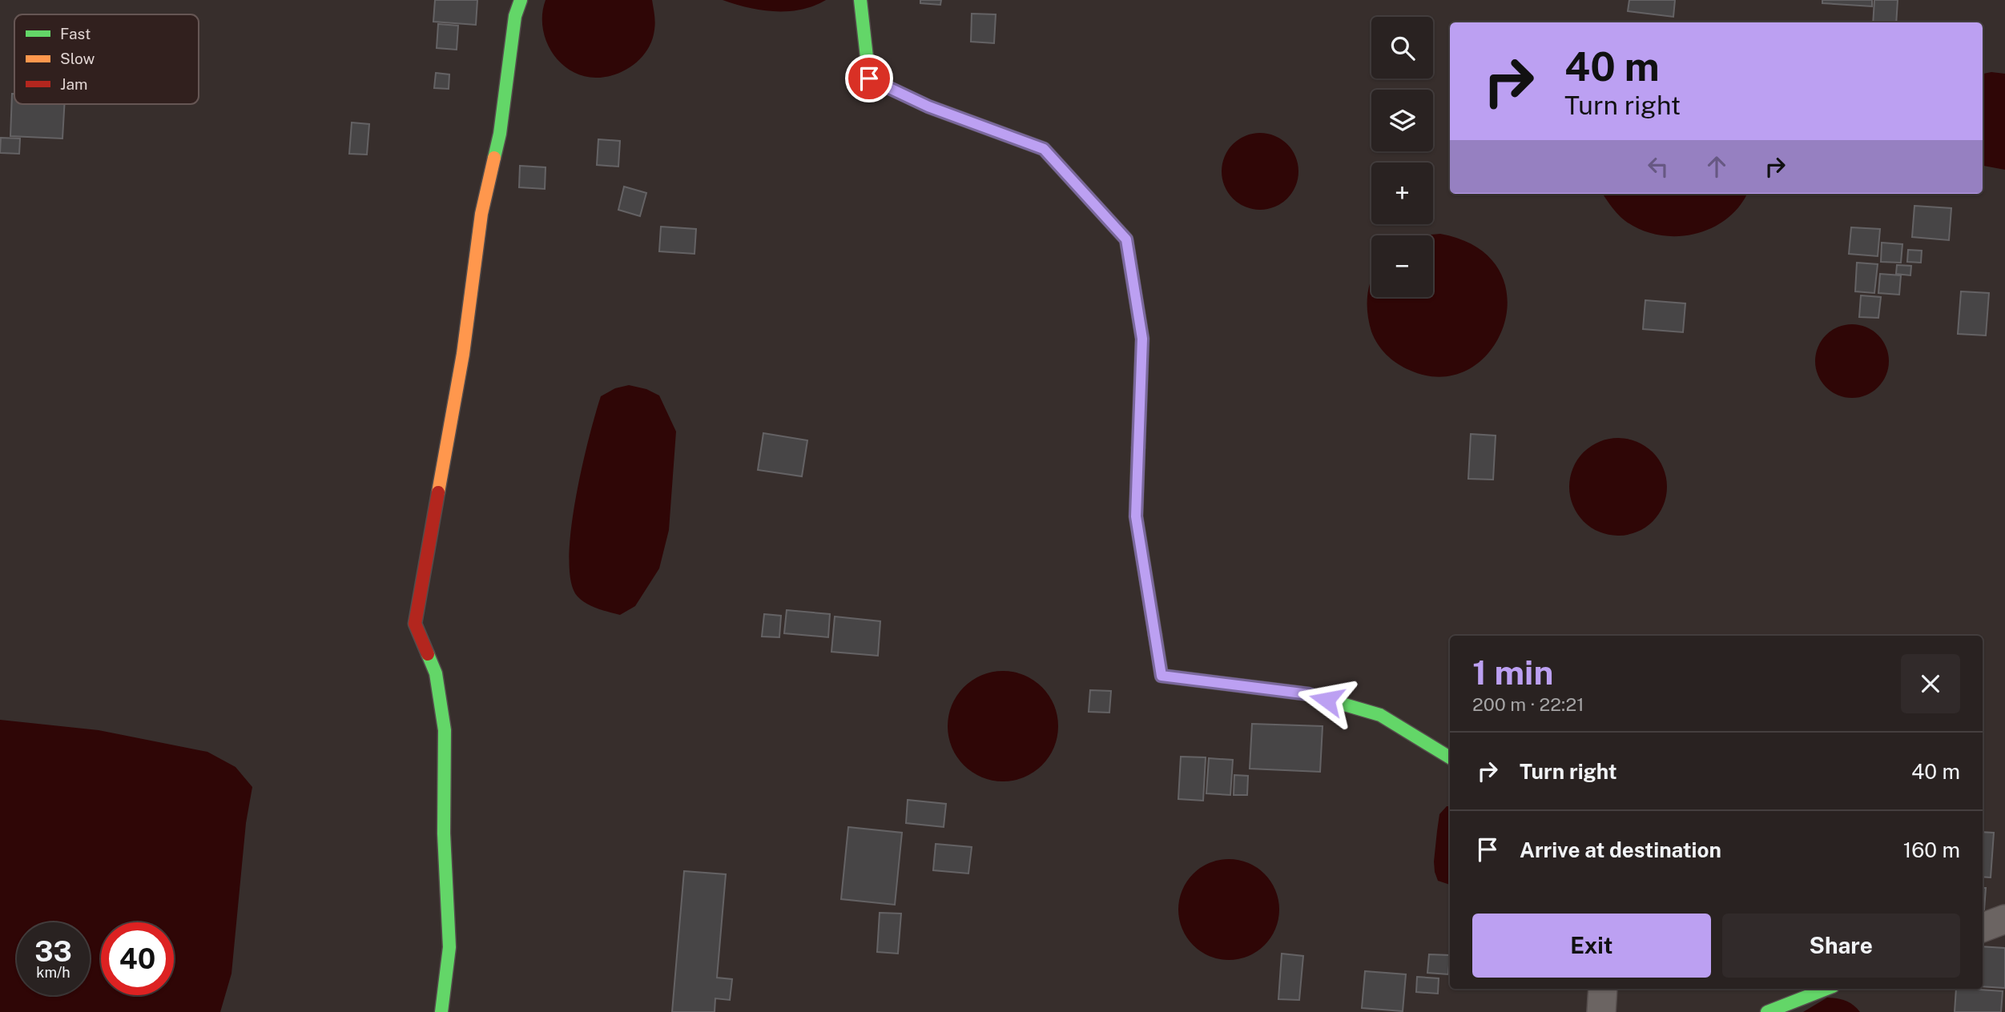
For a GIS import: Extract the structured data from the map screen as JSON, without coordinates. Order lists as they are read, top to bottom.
{
  "legend": ["Fast", "Slow", "Jam"],
  "page": {
    "map_buttons": ["+", "−"],
    "turn": ["40 m", "Turn right"],
    "heading": ["1 min", "200 m · 22:21"],
    "list": [
      {
        "name": "Turn right",
        "value": "40 m"
      },
      {
        "name": "Arrive at destination",
        "value": "160 m"
      }
    ],
    "buttons": ["Exit", "Share"],
    "speed": "33 km/h",
    "limit": "40"
  }
}
